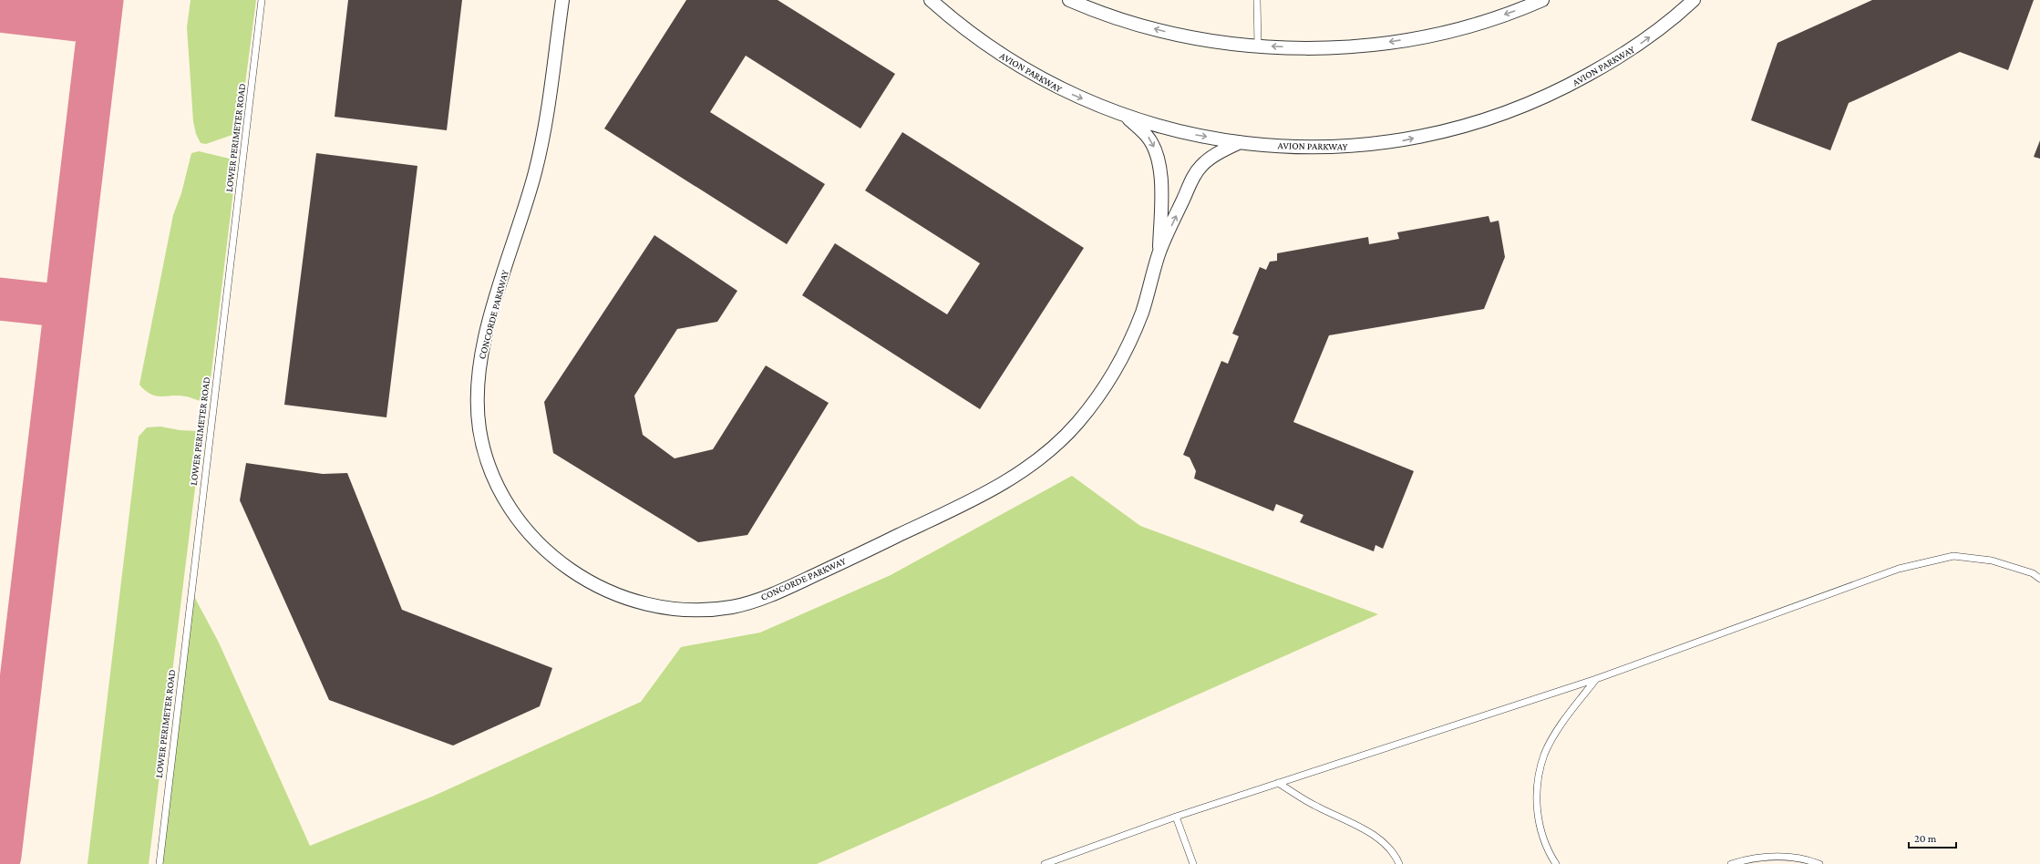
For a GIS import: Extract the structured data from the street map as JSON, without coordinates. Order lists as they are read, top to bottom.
{
  "streets": {
    "street": ["AVION PARKWAY", "CONCORDE PARKWAY"],
    "lane": ["LOWER PERIMETER ROAD"]
  },
  "crossings": [
    ["AVION PARKWAY", "CONCORDE PARKWAY"]
  ],
  "scale_bar": "20 m"
}
